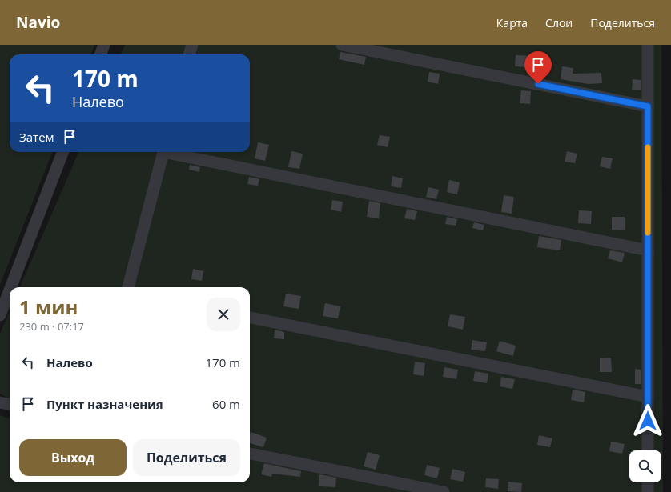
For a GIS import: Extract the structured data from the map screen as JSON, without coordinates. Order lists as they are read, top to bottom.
{
  "page": {
    "header": "Navio",
    "nav": ["Карта", "Слои", "Поделиться"],
    "turn": ["170 m", "Налево"],
    "then": "Затем",
    "heading": ["1 мин", "230 m · 07:17"],
    "list": [
      {
        "name": "Налево",
        "value": "170 m"
      },
      {
        "name": "Пункт назначения",
        "value": "60 m"
      }
    ],
    "buttons": ["Выход", "Поделиться"]
  }
}
